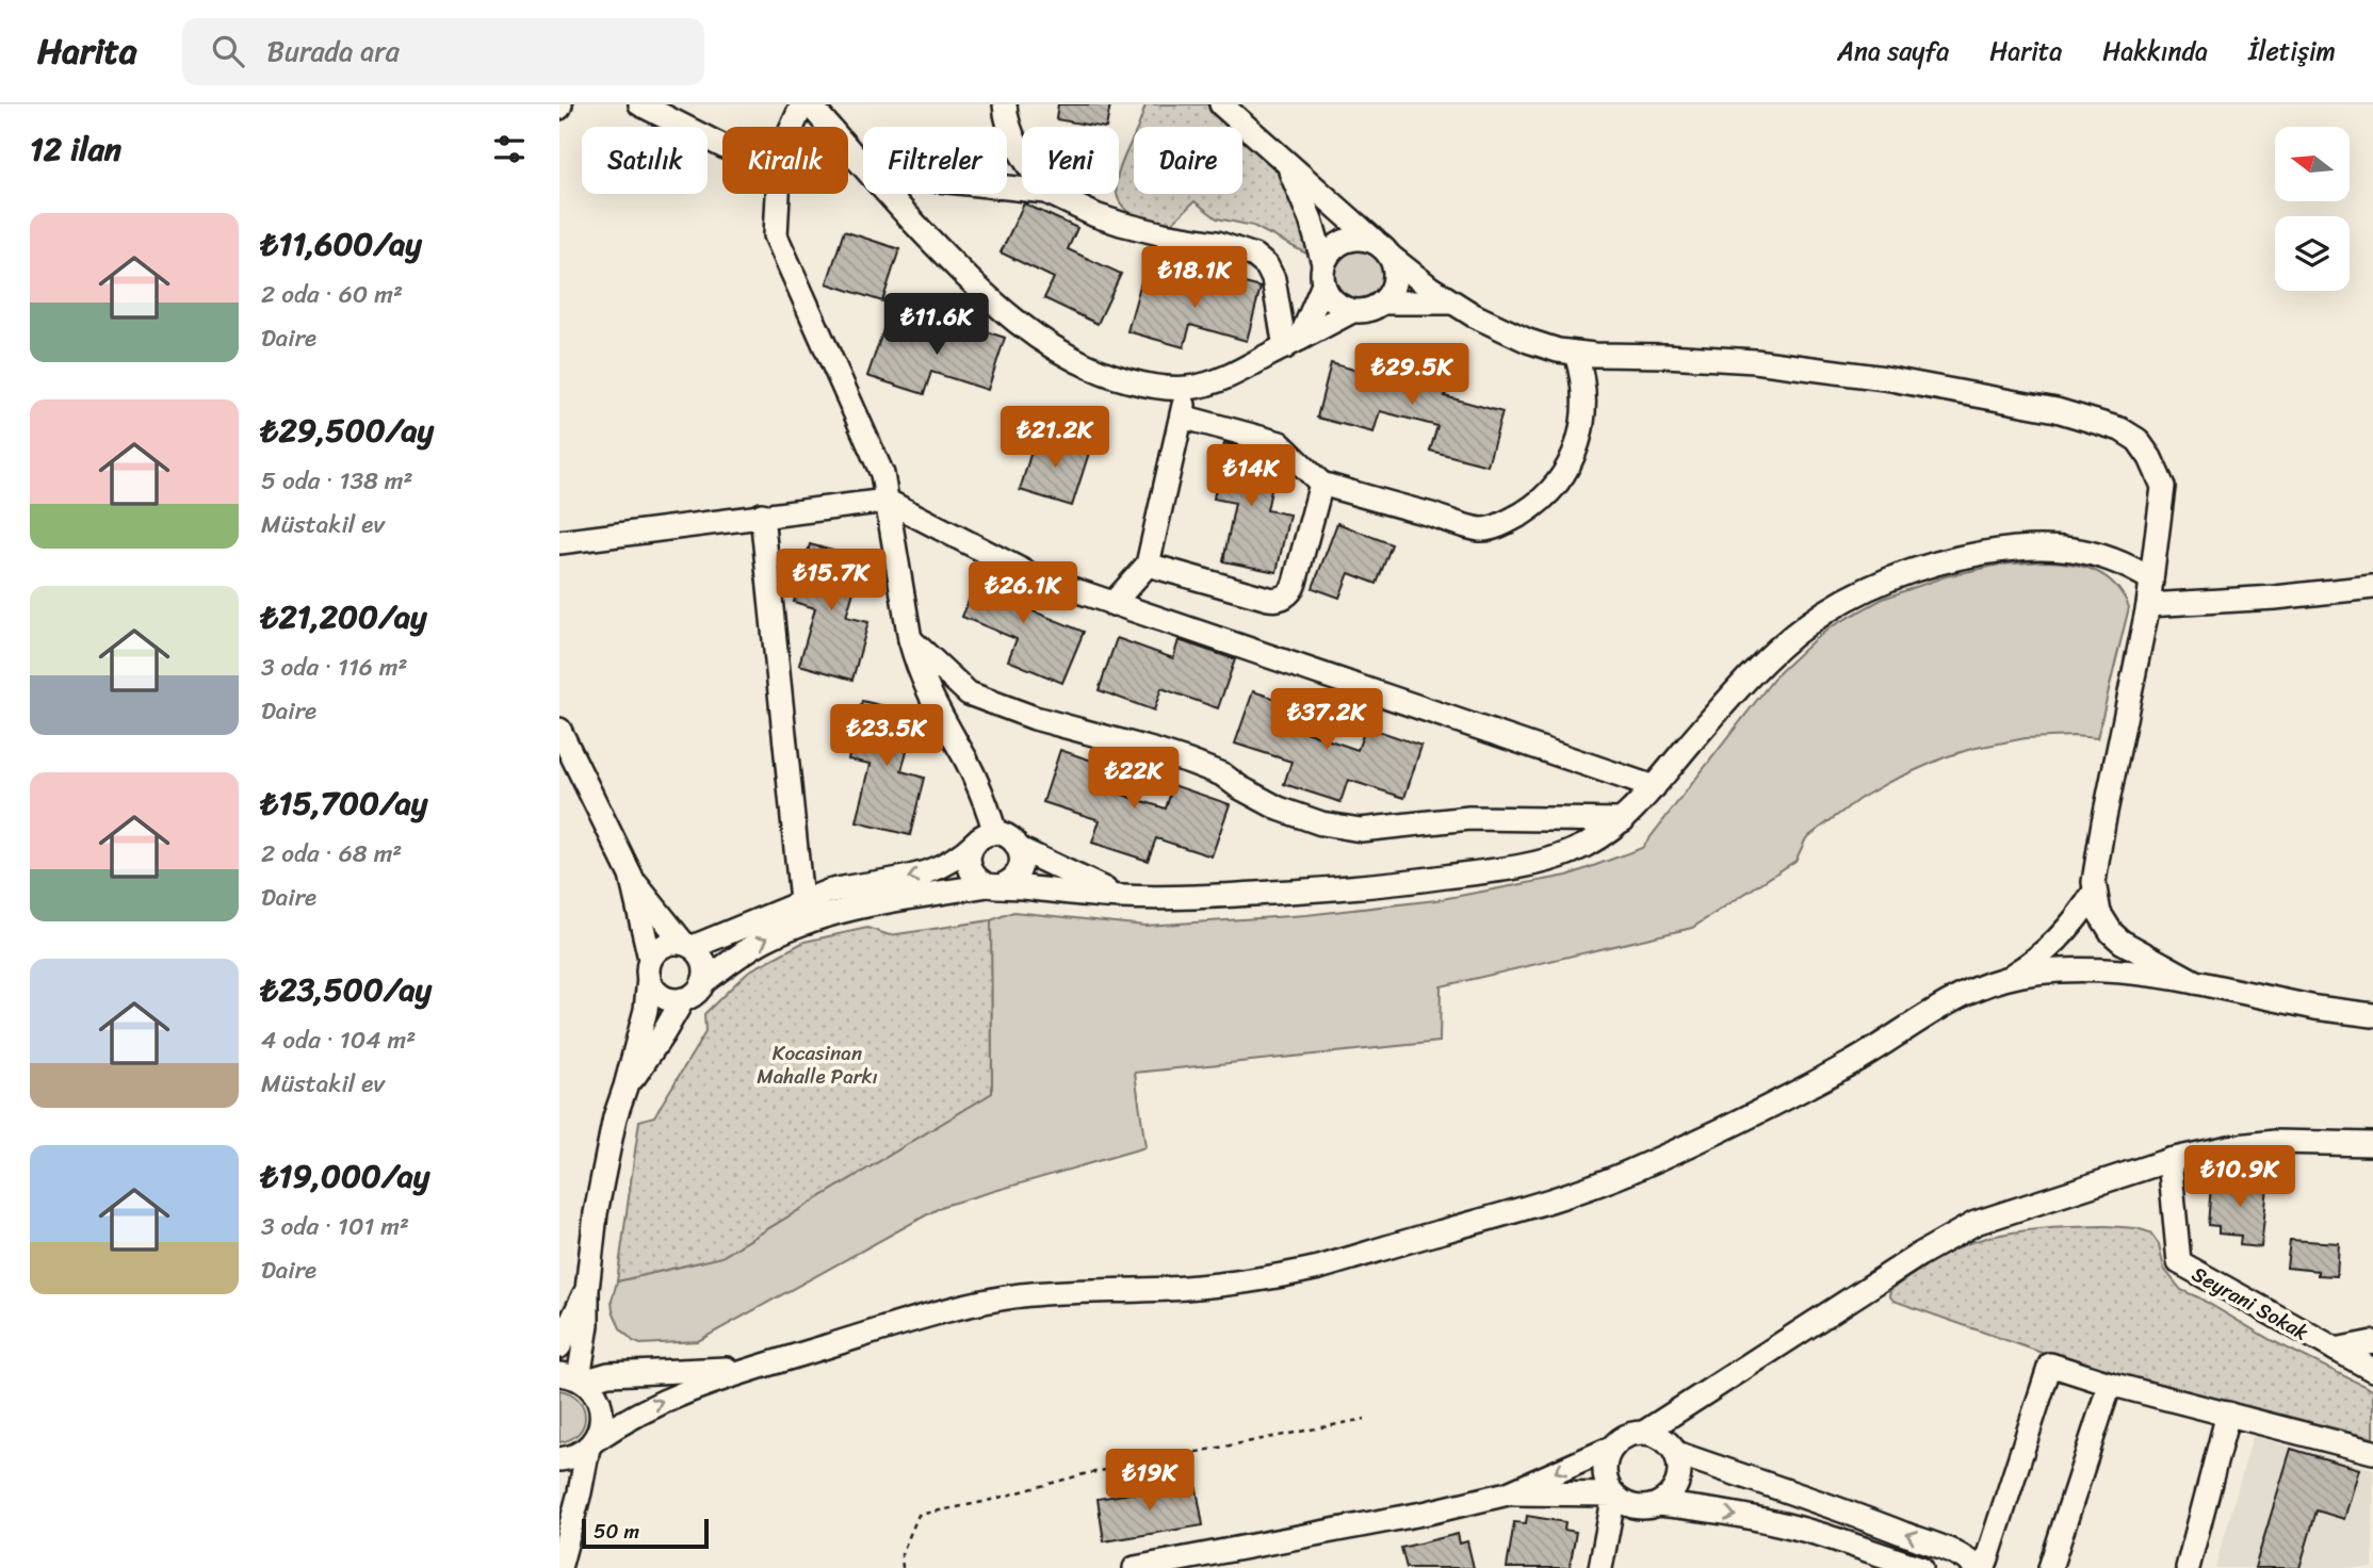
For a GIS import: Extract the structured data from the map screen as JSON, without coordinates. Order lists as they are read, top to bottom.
{
  "streets": {
    "street": ["Seyrani Sokak"]
  },
  "parks": ["Kocasinan Mahalle Parkı"],
  "scale_bar": "50 m",
  "north": "left",
  "page": {
    "header": "Harita",
    "search": "Burada ara",
    "nav": [
      "Ana sayfa",
      "Harita",
      "Hakkında",
      "İletişim"
    ],
    "heading": "12 ilan",
    "chip": [
      "Satılık",
      "Kiralık",
      "Filtreler",
      "Yeni",
      "Daire"
    ],
    "list": [
      {
        "name": "₺11,600/ay",
        "note": "2 oda · 60 m² · Daire"
      },
      {
        "name": "₺29,500/ay",
        "note": "5 oda · 138 m² · Müstakil ev"
      },
      {
        "name": "₺21,200/ay",
        "note": "3 oda · 116 m² · Daire"
      },
      {
        "name": "₺15,700/ay",
        "note": "2 oda · 68 m² · Daire"
      },
      {
        "name": "₺23,500/ay",
        "note": "4 oda · 104 m² · Müstakil ev"
      },
      {
        "name": "₺19,000/ay",
        "note": "3 oda · 101 m² · Daire"
      }
    ],
    "price": [
      "₺18.1K",
      "₺11.6K",
      "₺29.5K",
      "₺21.2K",
      "₺14K",
      "₺15.7K",
      "₺26.1K",
      "₺37.2K",
      "₺23.5K",
      "₺22K",
      "₺10.9K",
      "₺19K"
    ],
    "scale": "50 m"
  }
}
